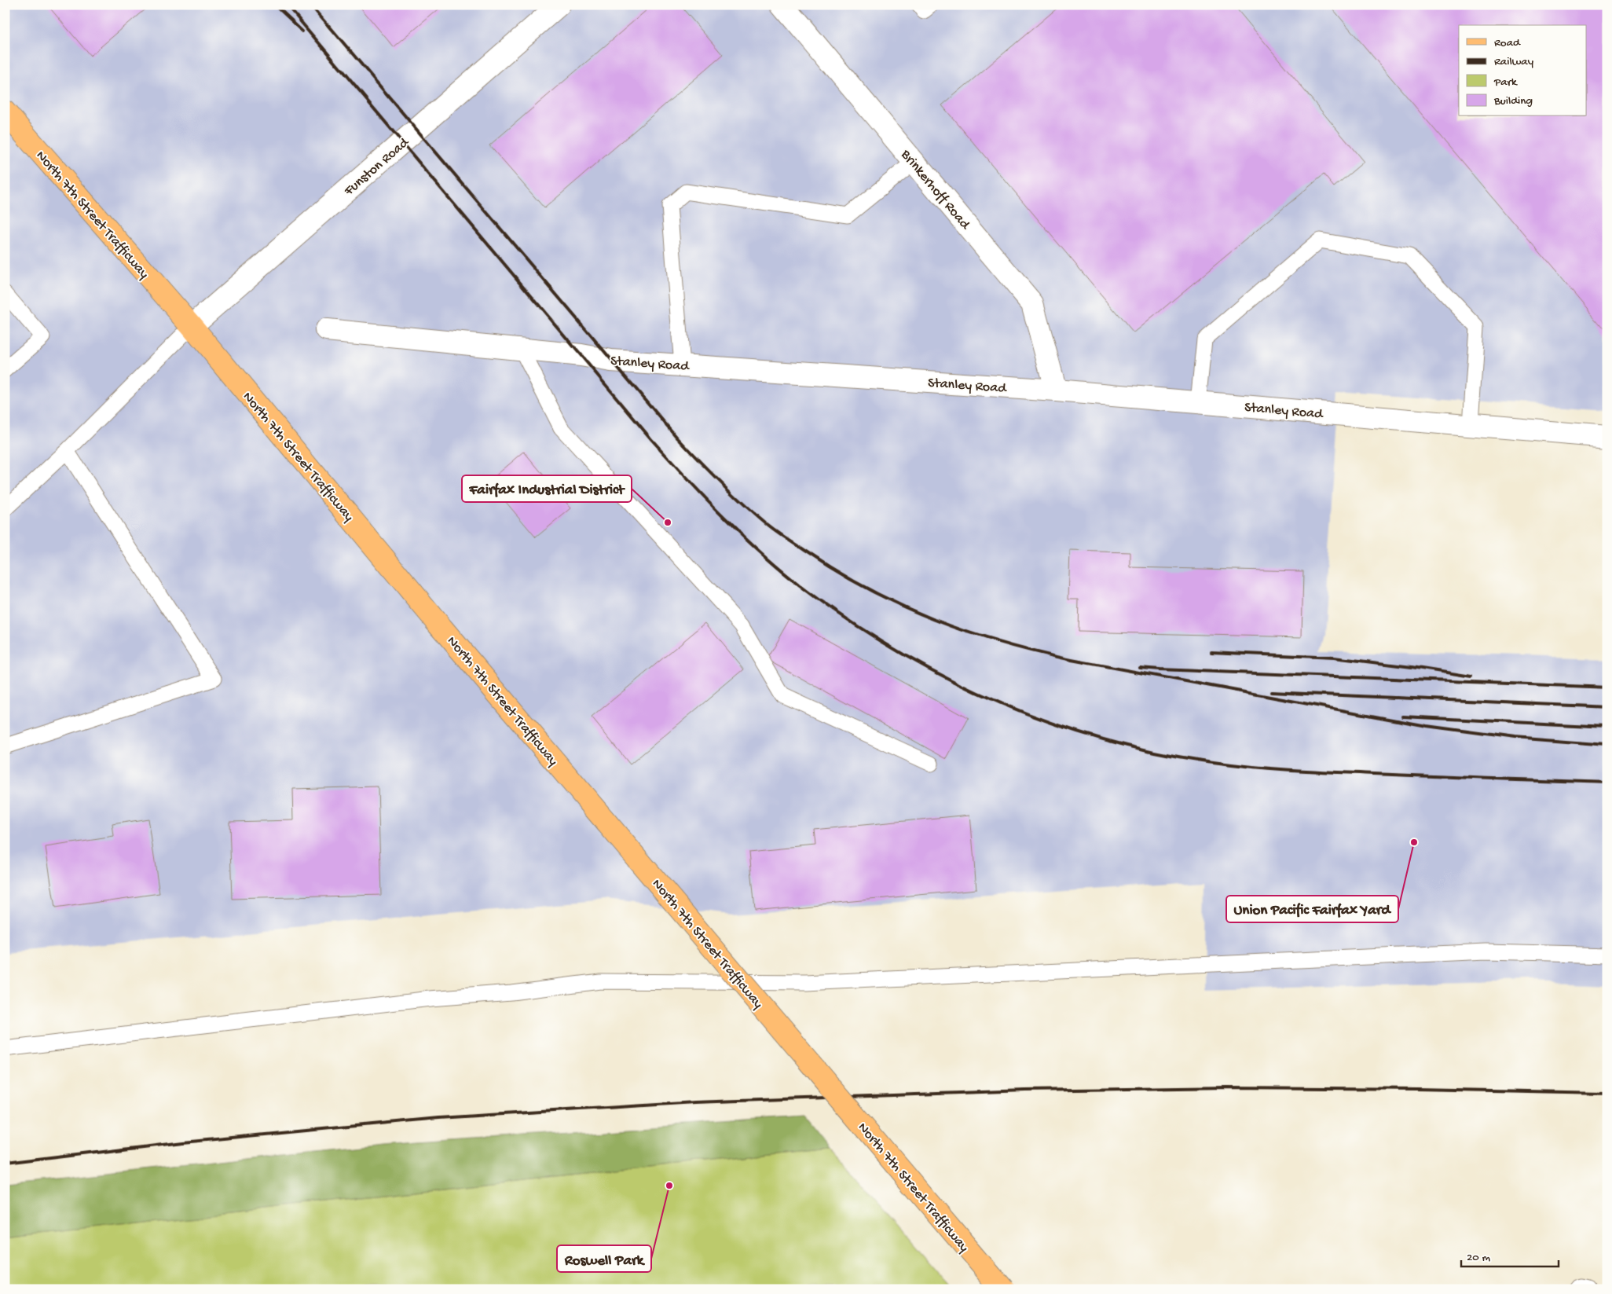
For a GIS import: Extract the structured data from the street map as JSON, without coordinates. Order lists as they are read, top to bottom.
{
  "streets": {
    "main road": ["North 7th Street Trafficway"],
    "street": ["Funston Road", "Brinkerhoff Road", "Stanley Road"]
  },
  "crossings": [
    ["Funston Road", "North 7th Street Trafficway"],
    ["Brinkerhoff Road", "Stanley Road"]
  ],
  "places": ["Fairfax Industrial District", "Union Pacific Fairfax Yard", "Roswell Park"],
  "legend": [
    "Road",
    "Railway",
    "Park",
    "Building"
  ],
  "scale_bar": "20 m"
}
